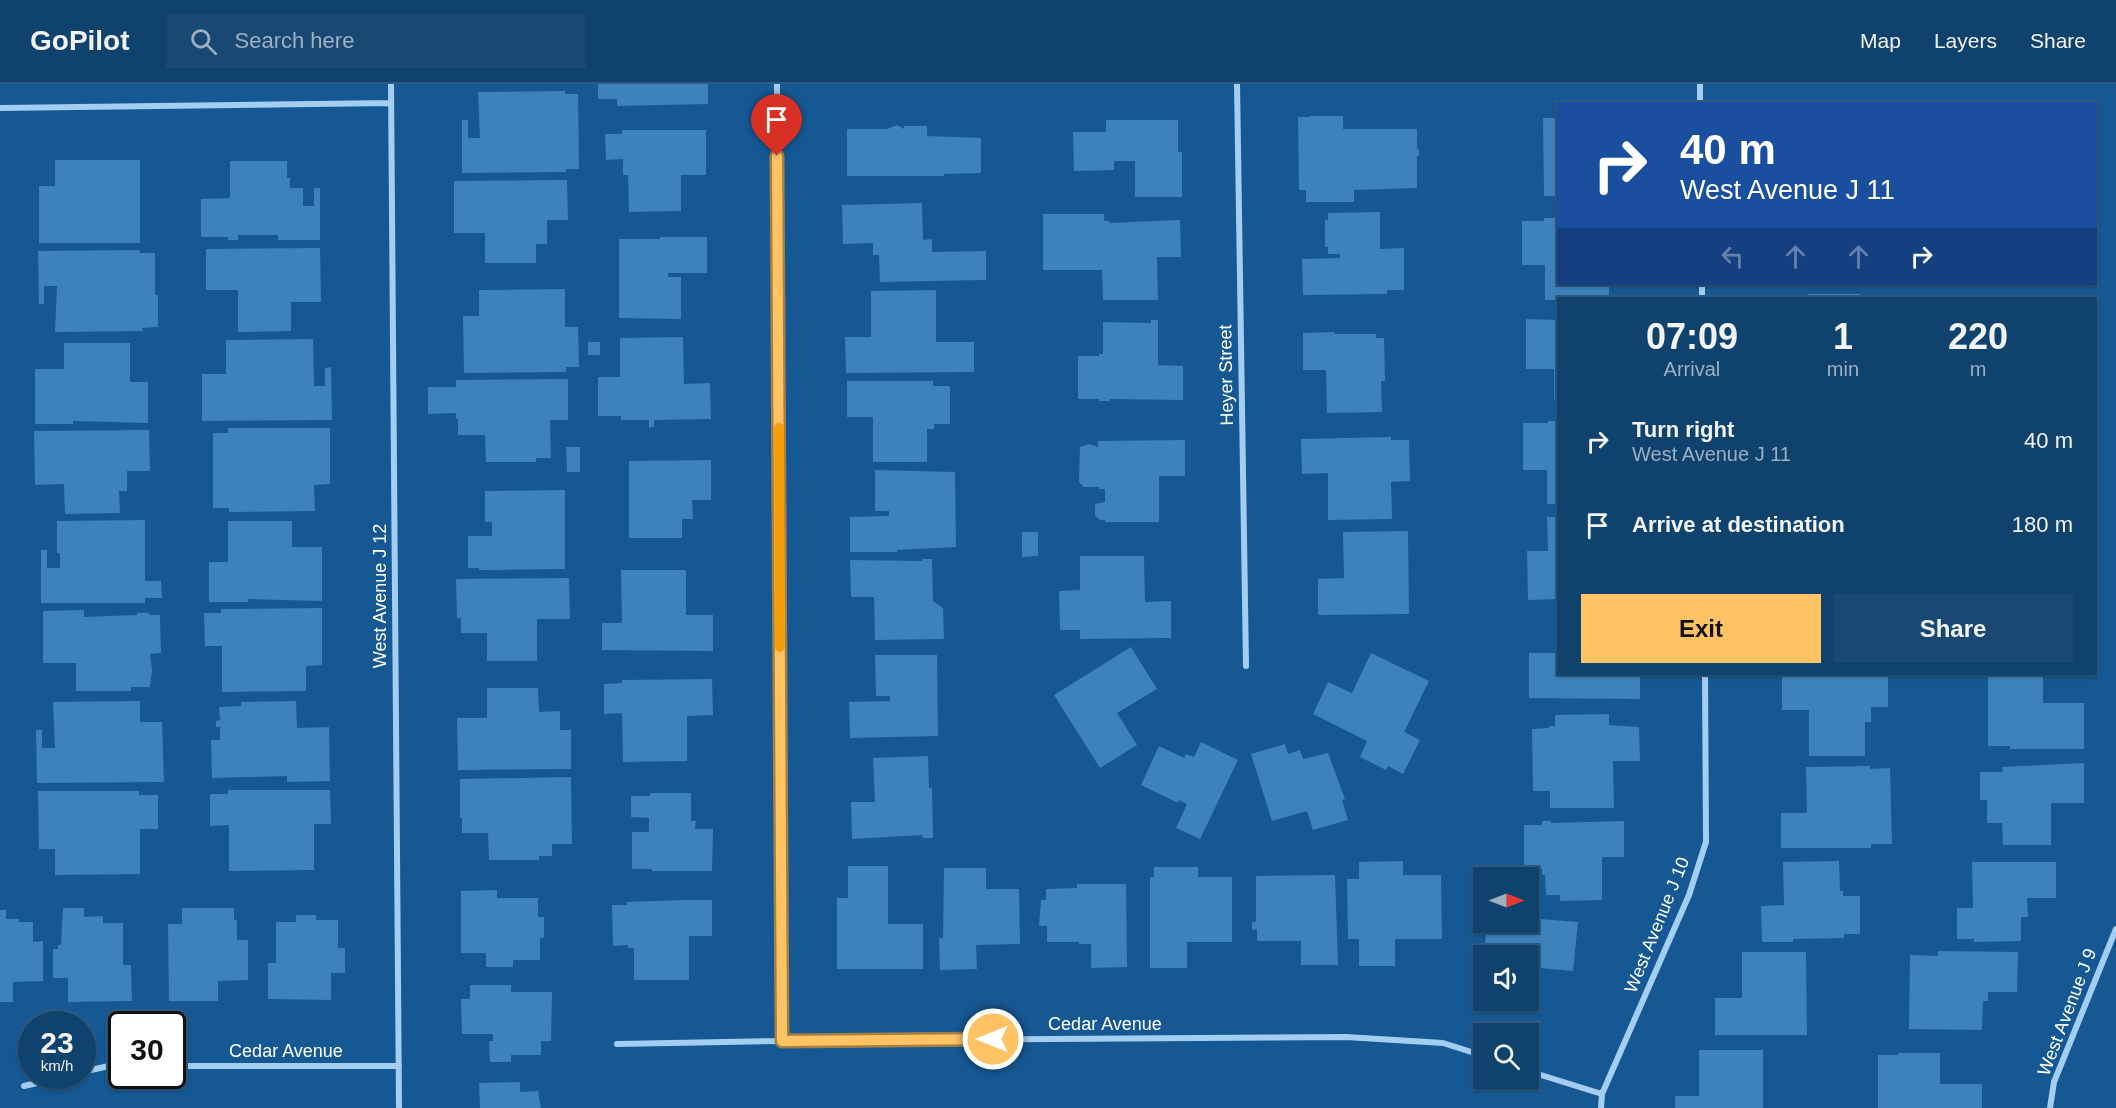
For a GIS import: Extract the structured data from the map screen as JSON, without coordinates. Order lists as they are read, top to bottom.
{
  "streets": {
    "street": [
      "Heyer Street",
      "West Avenue J 12",
      "West Avenue J 10",
      "West Avenue J 9",
      "Cedar Avenue"
    ]
  },
  "crossings": [
    ["West Avenue J 12", "Cedar Avenue"]
  ],
  "north": "right",
  "page": {
    "header": "GoPilot",
    "search": "Search here",
    "nav": ["Map", "Layers", "Share"],
    "turn": ["40 m", "West Avenue J 11"],
    "eta": [
      "07:09",
      "Arrival",
      "1",
      "min",
      "220",
      "m"
    ],
    "list": [
      {
        "name": "Turn right",
        "note": "West Avenue J 11",
        "value": "40 m"
      },
      {
        "name": "Arrive at destination",
        "value": "180 m"
      }
    ],
    "buttons": ["Exit", "Share"],
    "speed": "23 km/h",
    "limit": "30"
  }
}
